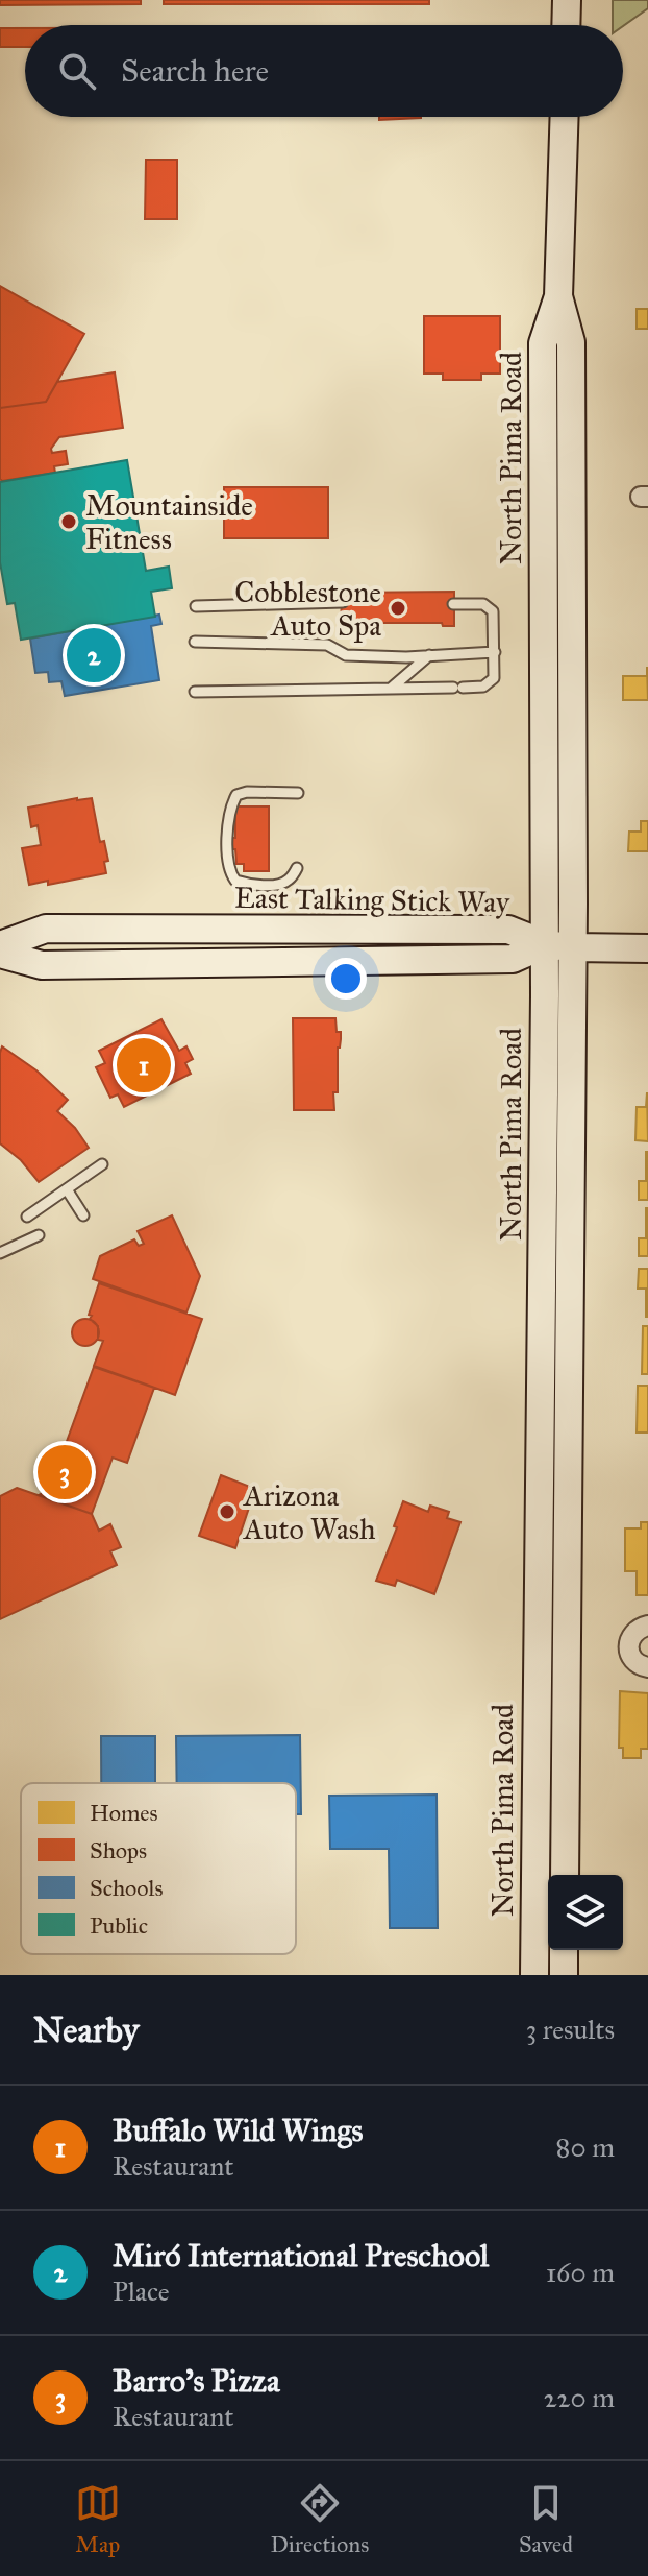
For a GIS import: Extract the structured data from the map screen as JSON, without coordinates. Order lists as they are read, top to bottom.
{
  "streets": {
    "main road": ["North Pima Road", "East Talking Stick Way"]
  },
  "crossings": [
    ["North Pima Road", "East Talking Stick Way"]
  ],
  "places": ["Mountainside Fitness", "Cobblestone Auto Spa", "Arizona Auto Wash"],
  "legend": [
    "Homes",
    "Shops",
    "Schools",
    "Public"
  ],
  "page": {
    "search": "Search here",
    "pins": ["2", "1", "3"],
    "heading": ["Nearby", "3 results"],
    "list": [
      {
        "mark": "1",
        "name": "Buffalo Wild Wings",
        "note": "Restaurant",
        "value": "80 m"
      },
      {
        "mark": "2",
        "name": "Miró International Preschool",
        "note": "Place",
        "value": "160 m"
      },
      {
        "mark": "3",
        "name": "Barro's Pizza",
        "note": "Restaurant",
        "value": "220 m"
      }
    ],
    "nav": ["Map", "Directions", "Saved"]
  }
}
